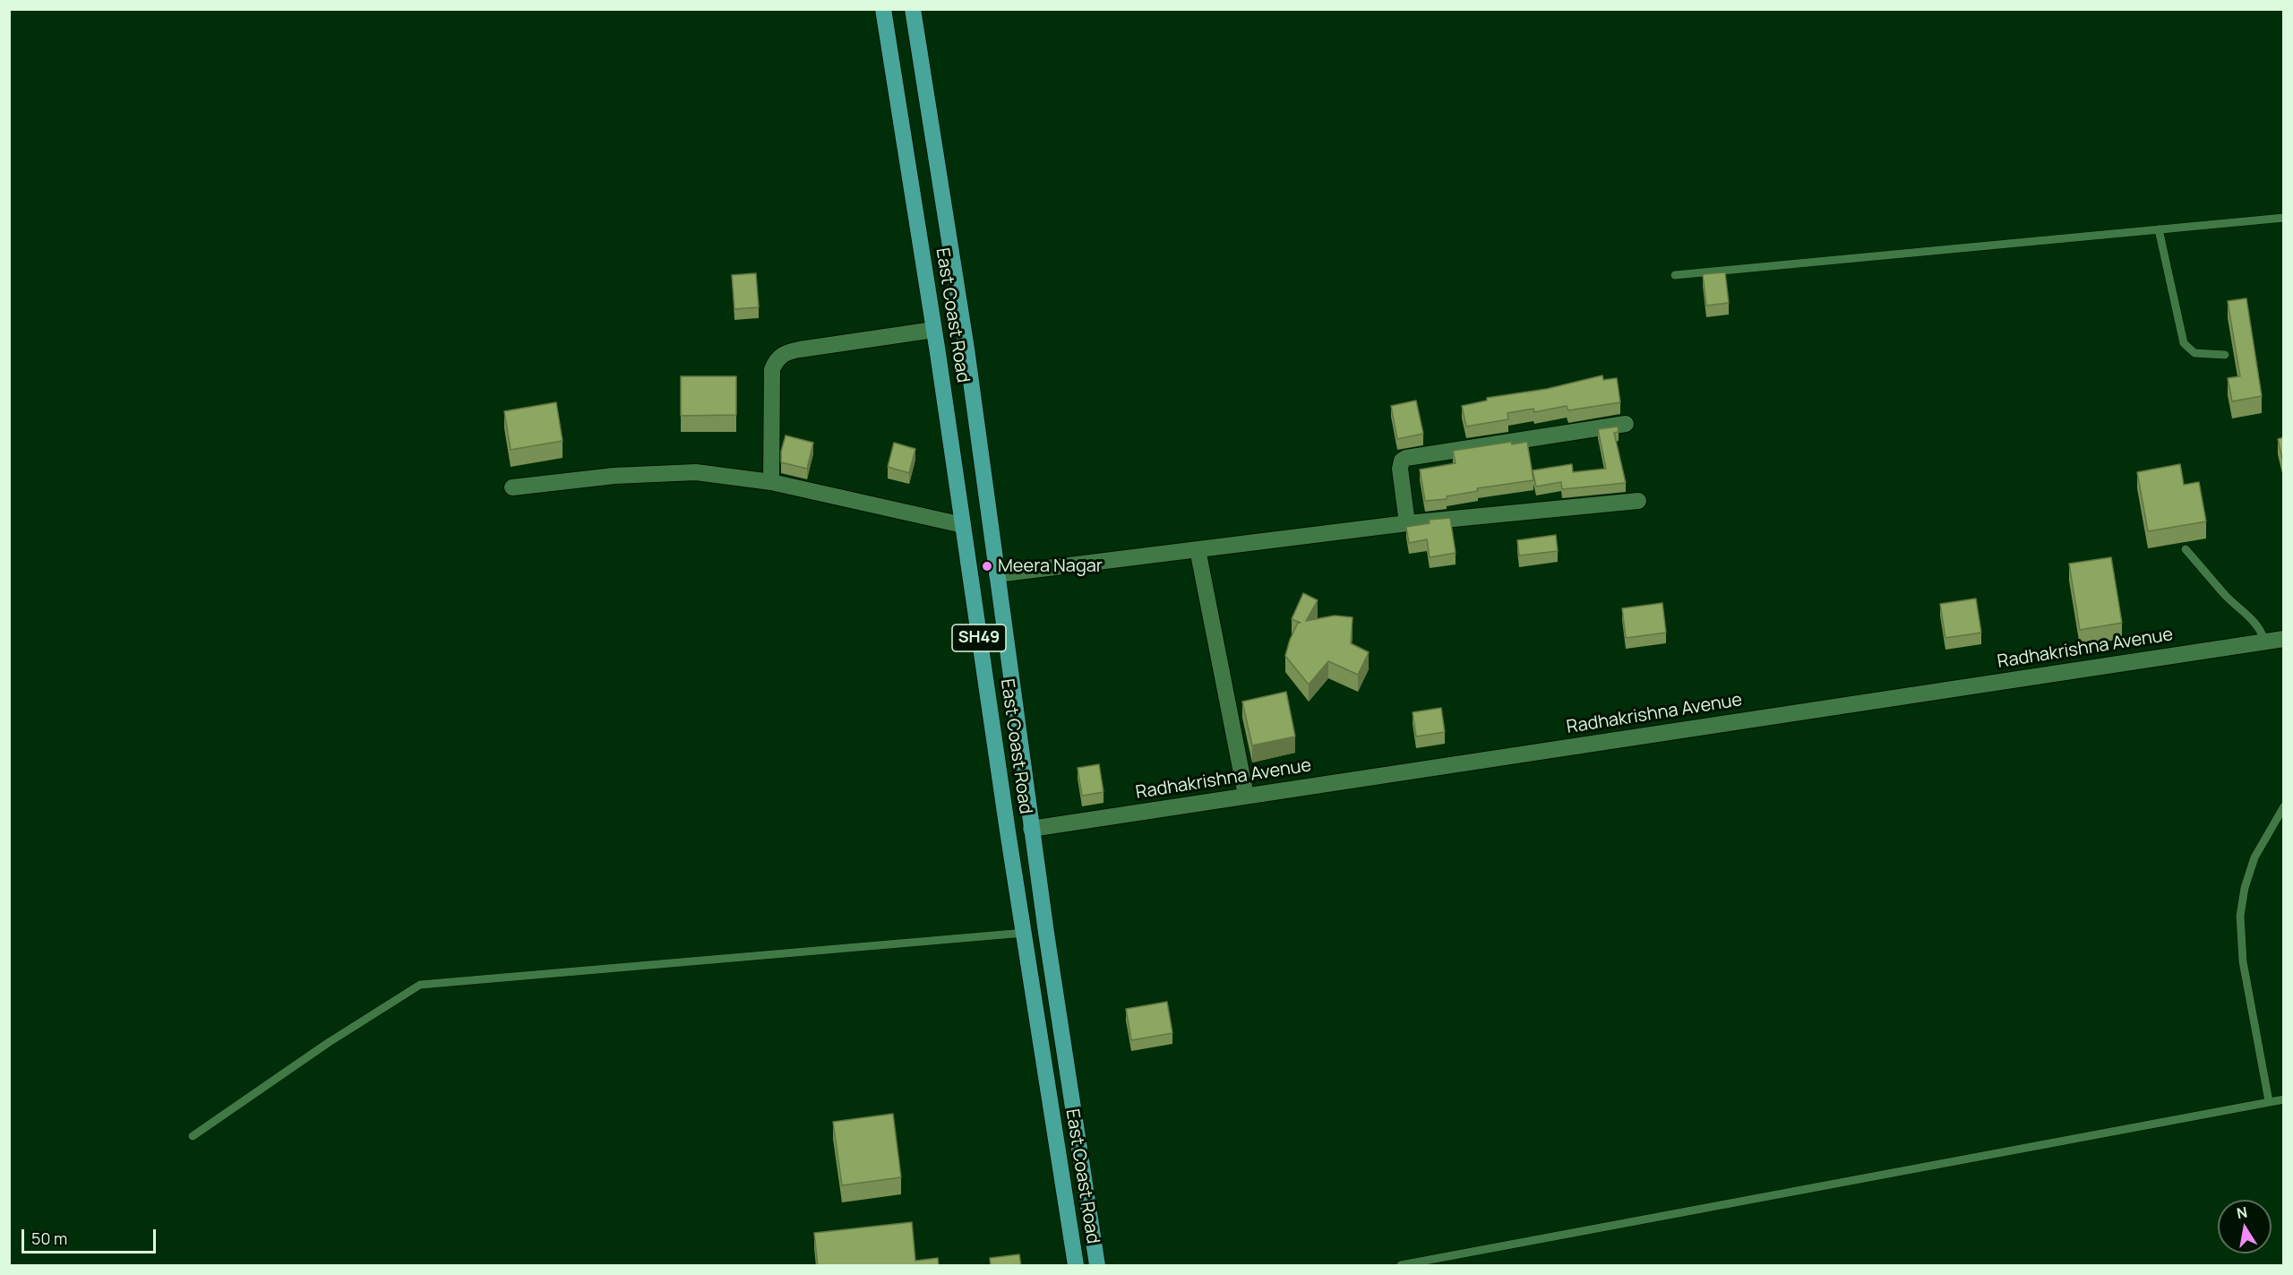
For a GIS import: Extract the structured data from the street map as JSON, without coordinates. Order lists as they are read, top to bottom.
{
  "streets": {
    "main road": ["East Coast Road", "SH49"],
    "street": ["Radhakrishna Avenue"]
  },
  "crossings": [
    ["East Coast Road", "Radhakrishna Avenue"]
  ],
  "places": ["Meera Nagar"],
  "scale_bar": "50 m",
  "north": "top"
}
